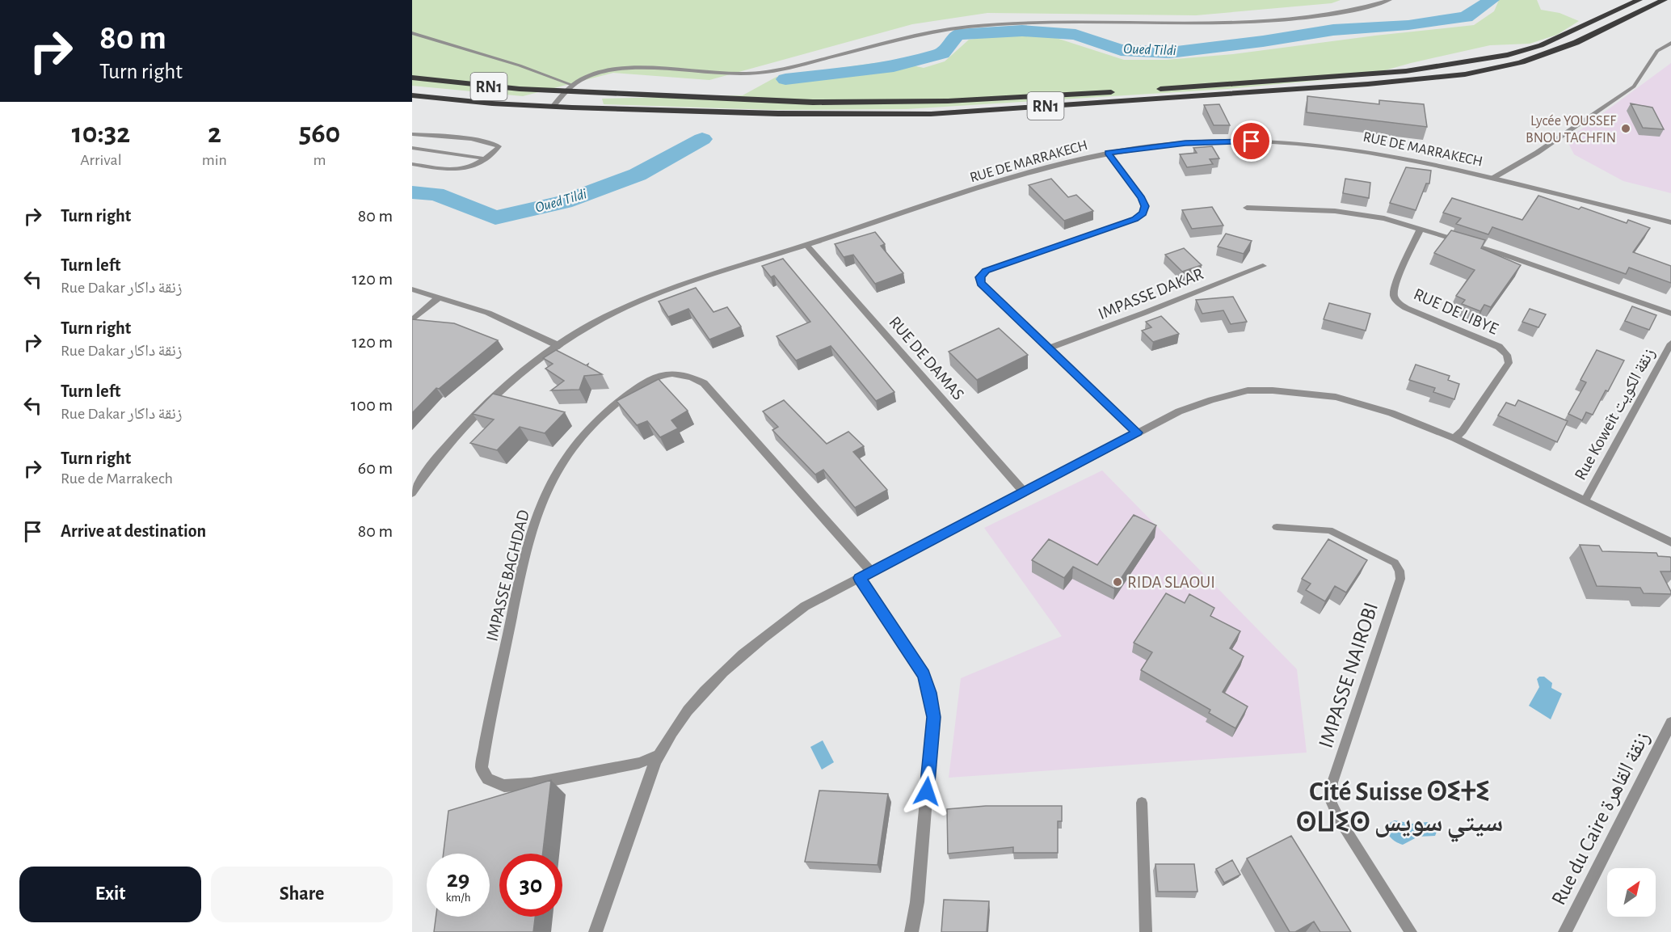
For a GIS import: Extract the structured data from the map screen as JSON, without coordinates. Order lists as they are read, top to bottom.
{
  "streets": {
    "highway": ["RN1"],
    "street": [
      "RUE DE MARRAKECH",
      "IMPASSE DAKAR",
      "RUE DE LIBYE",
      "RUE DE DAMAS",
      "Rue Koweït زنقة الكويت",
      "IMPASSE BAGHDAD",
      "Rue du Caire زنقة القاهرة"
    ],
    "lane": ["IMPASSE NAIROBI"]
  },
  "crossings": [
    ["RUE DE MARRAKECH", "RUE DE DAMAS"]
  ],
  "districts": ["Cité Suisse ⵙⵉⵜⵉ ⵙⵡⵉⵙ سيتي سويس"],
  "water": ["Oued Tildi"],
  "places": ["Lycée YOUSSEF BNOU TACHFIN", "RIDA SLAOUI"],
  "north": "top right",
  "page": {
    "turn": ["80 m", "Turn right"],
    "eta": [
      "10:32",
      "Arrival",
      "2",
      "min",
      "560",
      "m"
    ],
    "list": [
      {
        "name": "Turn right",
        "value": "80 m"
      },
      {
        "name": "Turn left",
        "note": "Rue Dakar زنقة داكار",
        "value": "120 m"
      },
      {
        "name": "Turn right",
        "note": "Rue Dakar زنقة داكار",
        "value": "120 m"
      },
      {
        "name": "Turn left",
        "note": "Rue Dakar زنقة داكار",
        "value": "100 m"
      },
      {
        "name": "Turn right",
        "note": "Rue de Marrakech",
        "value": "60 m"
      },
      {
        "name": "Arrive at destination",
        "value": "80 m"
      }
    ],
    "speed": "29 km/h",
    "limit": "30",
    "buttons": ["Exit", "Share"]
  }
}
